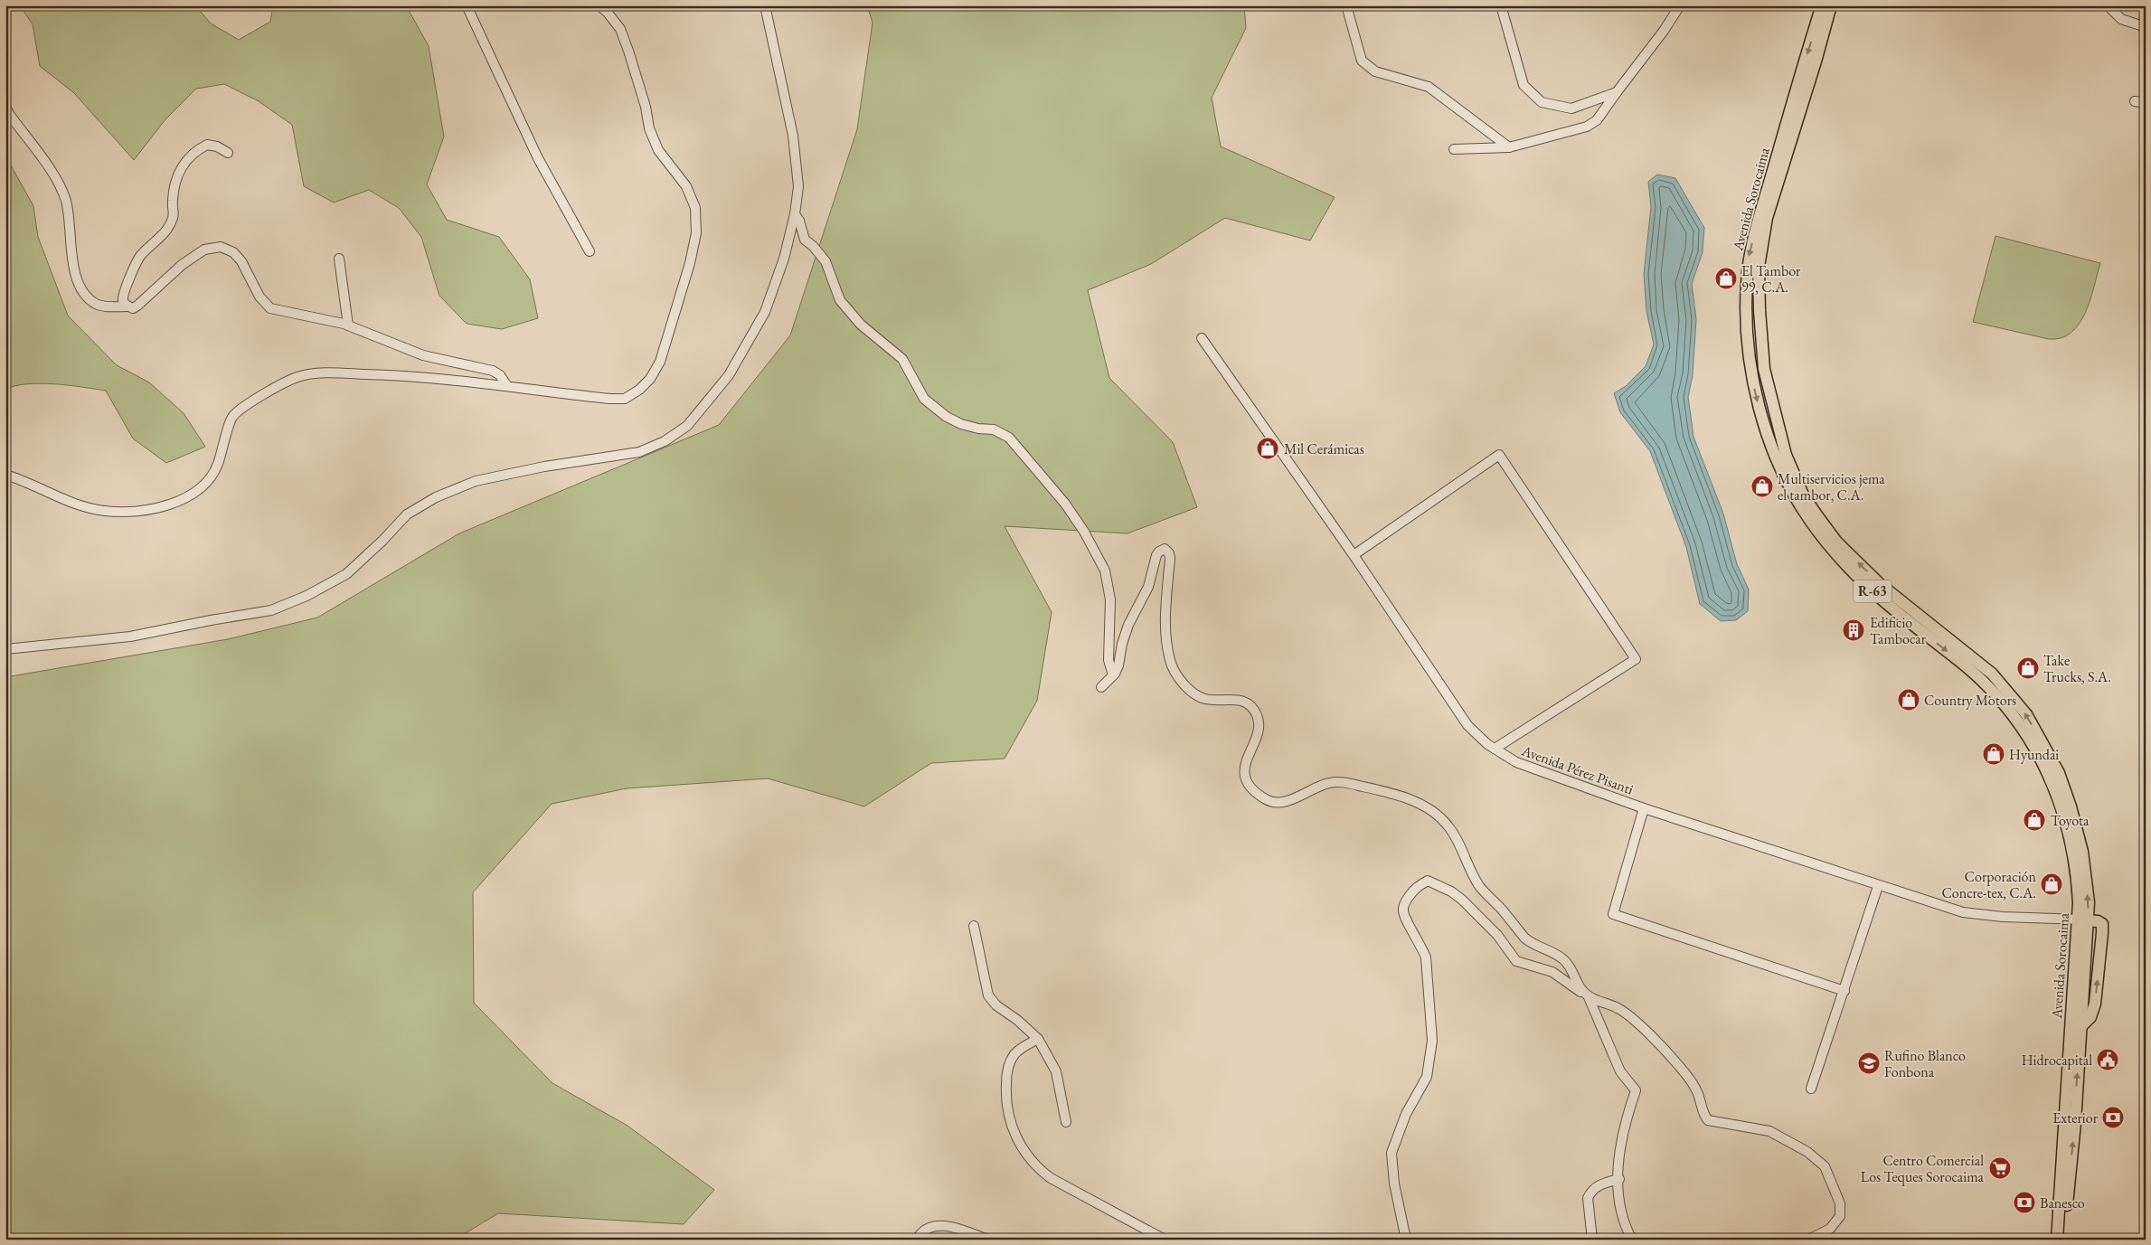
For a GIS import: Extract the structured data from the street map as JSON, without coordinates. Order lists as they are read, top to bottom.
{
  "streets": {
    "main road": ["Avenida Sorocaima", "R-63"],
    "street": ["Avenida Pérez Pisanti"]
  },
  "crossings": [
    ["Avenida Sorocaima", "Avenida Pérez Pisanti"]
  ],
  "places": {
    "shop": [
      "El Tambor 99, C.A.",
      "Mil Cerámicas",
      "Multiservicios jema el tambor, C.A.",
      "Take Trucks, S.A.",
      "Country Motors",
      "Hyundai",
      "Toyota",
      "Corporación Concre-tex, C.A."
    ],
    "building": ["Edificio Tambocar"],
    "public building": ["Hidrocapital"],
    "school or university": ["Rufino Blanco Fonbona"],
    "bank": ["Exterior", "Banesco"],
    "supermarket": ["Centro Comercial Los Teques Sorocaima"]
  }
}
